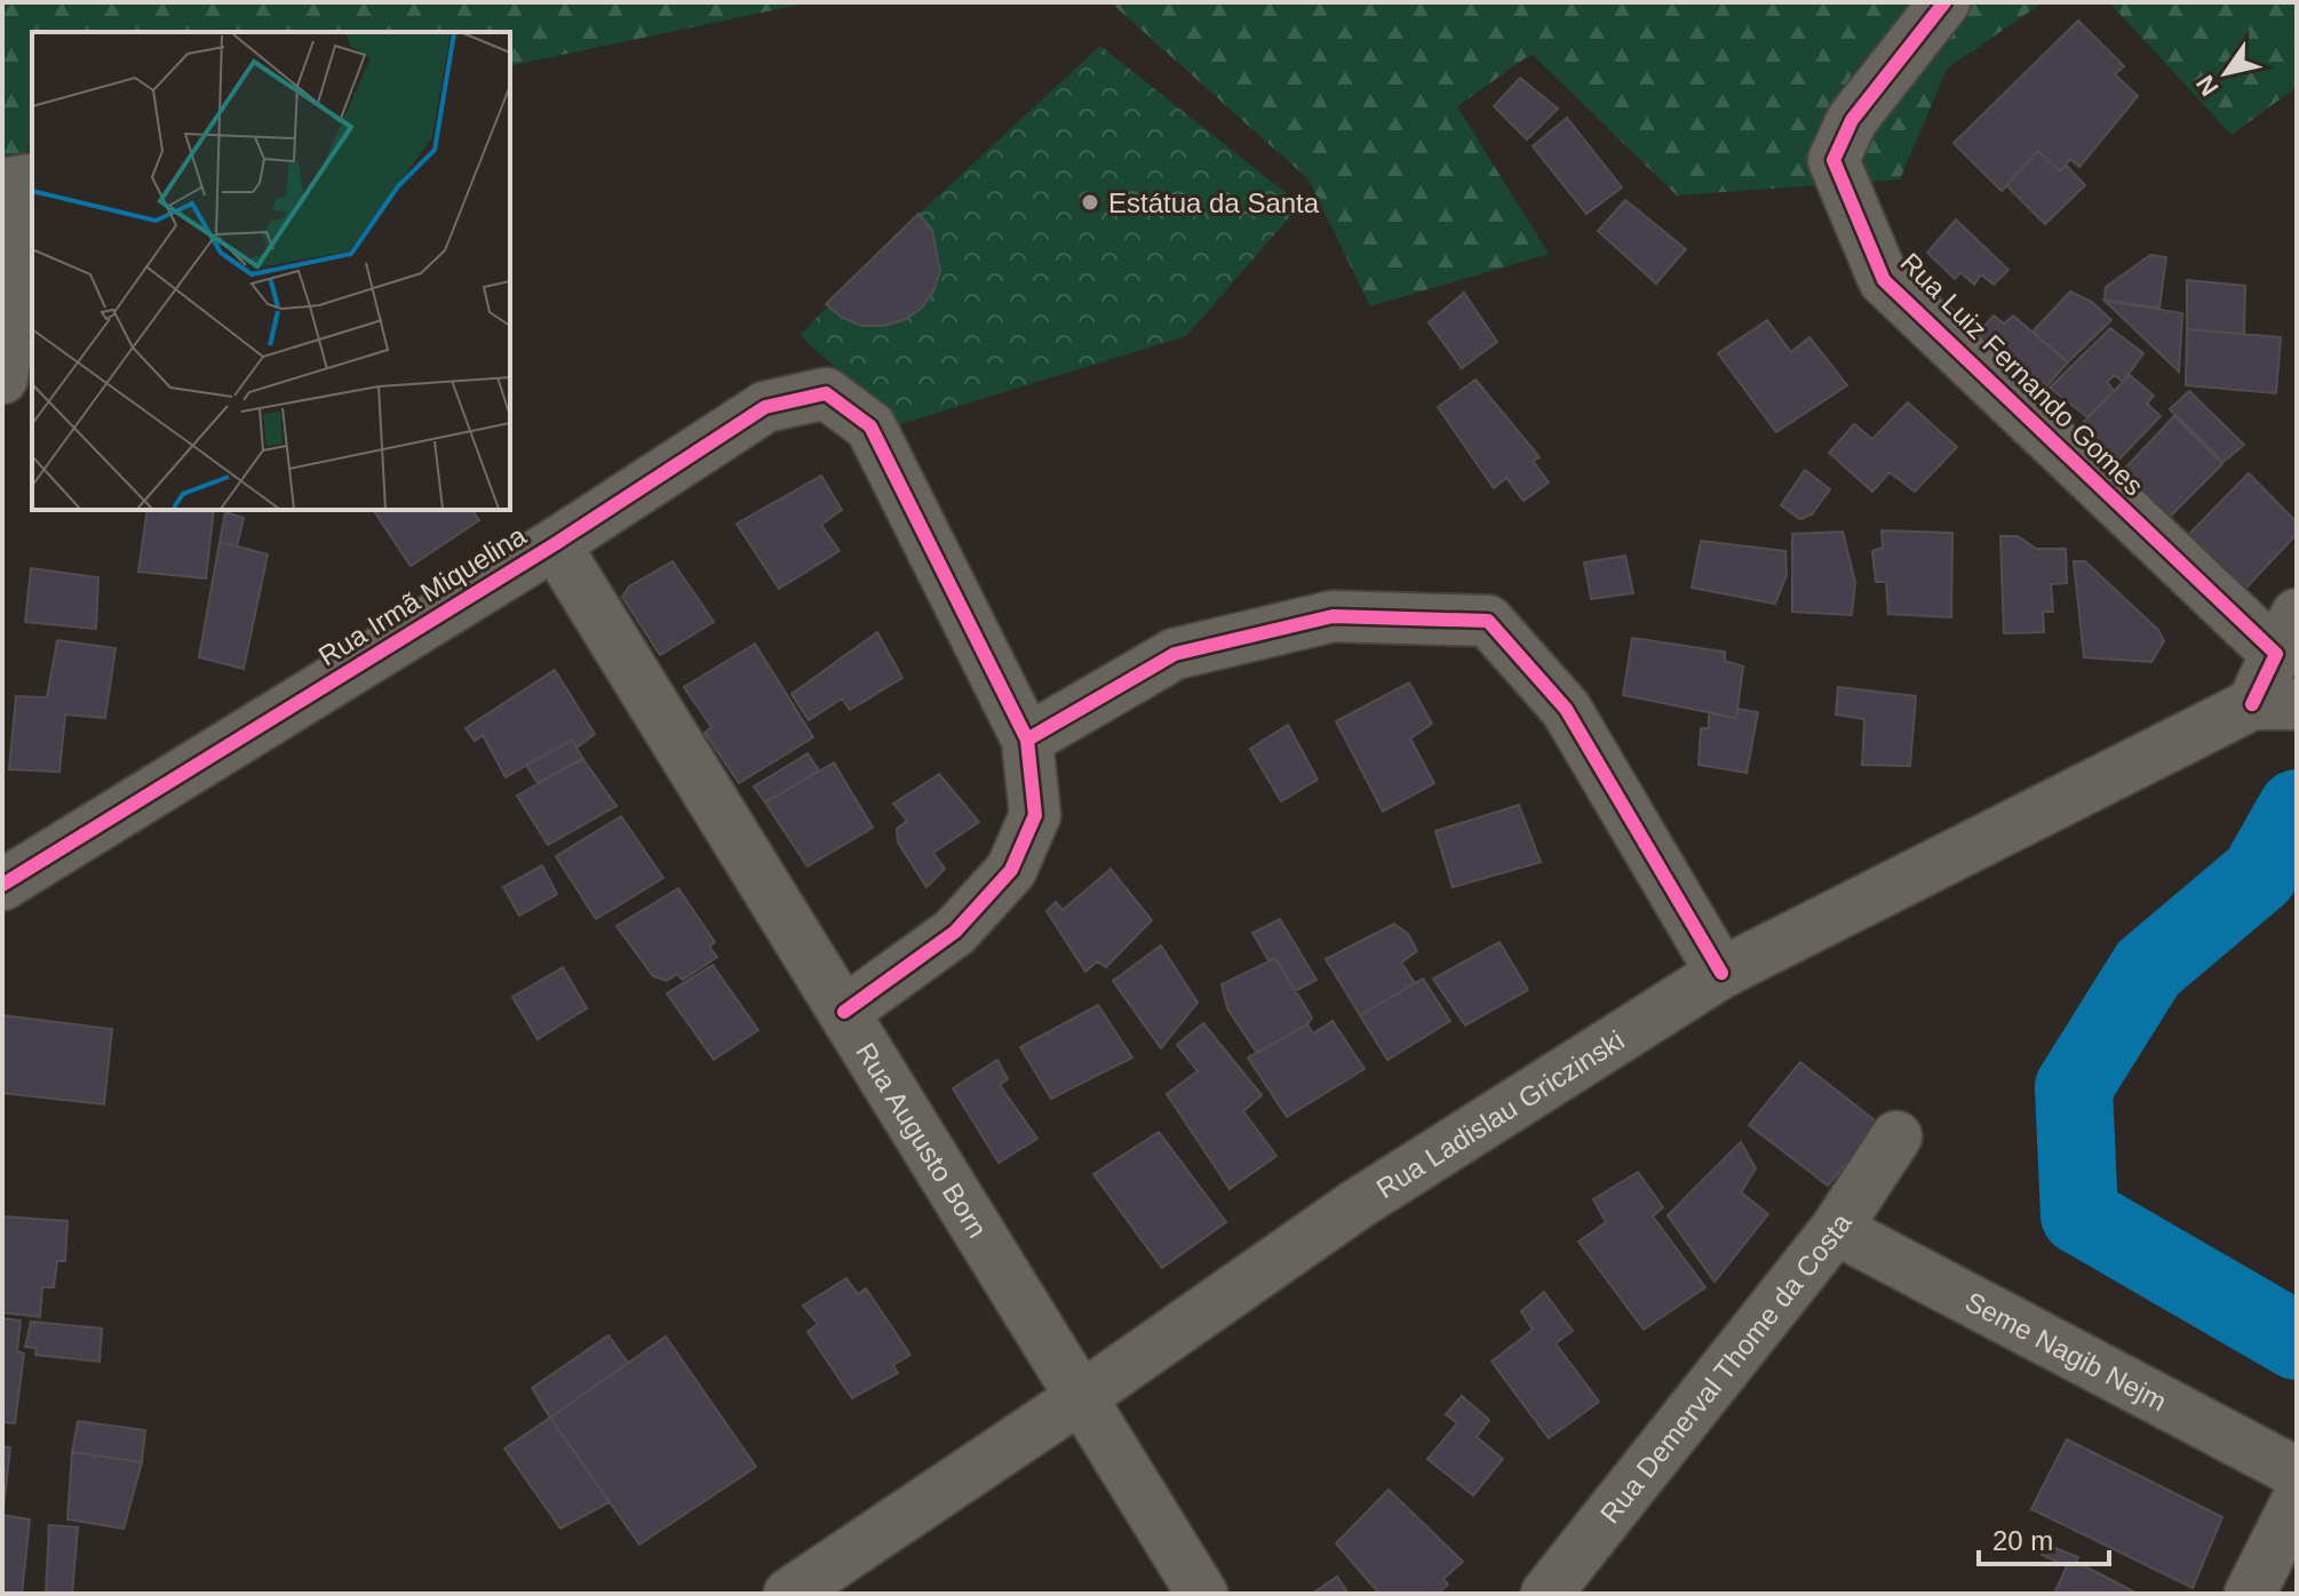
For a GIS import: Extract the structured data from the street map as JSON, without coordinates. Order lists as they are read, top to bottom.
{
  "streets": {
    "street": [
      "Rua Luiz Fernando Gomes",
      "Rua Irmã Miquelina",
      "Rua Ladislau Griczinski",
      "Rua Augusto Born",
      "Seme Nagib Nejm",
      "Rua Demerval Thome da Costa"
    ]
  },
  "crossings": [
    ["Rua Luiz Fernando Gomes", "Rua Ladislau Griczinski"],
    ["Rua Irmã Miquelina", "Rua Augusto Born"],
    ["Rua Ladislau Griczinski", "Rua Augusto Born"],
    ["Seme Nagib Nejm", "Rua Demerval Thome da Costa"]
  ],
  "places": ["Estátua da Santa"],
  "scale_bar": "20 m",
  "north": "bottom left"
}
